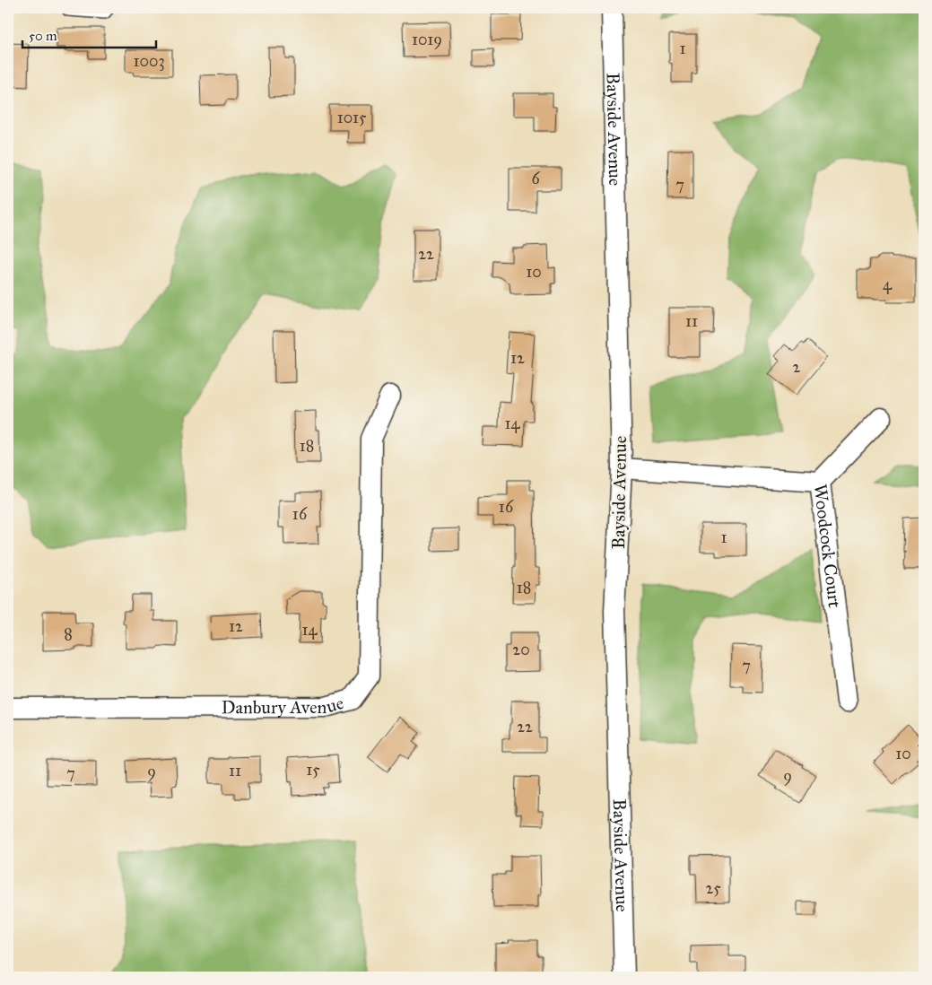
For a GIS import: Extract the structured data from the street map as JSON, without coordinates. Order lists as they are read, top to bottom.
{
  "streets": {
    "street": ["Bayside Avenue", "Woodcock Court", "Danbury Avenue"]
  },
  "crossings": [
    ["Bayside Avenue", "Woodcock Court"]
  ],
  "house_numbers": [
    "1019",
    "1",
    "1003",
    "1015",
    "6",
    "7",
    "22",
    "10",
    "4",
    "11",
    "12",
    "2",
    "14",
    "18",
    "16",
    "16",
    "1",
    "18",
    "12",
    "14",
    "8",
    "20",
    "7",
    "22",
    "10",
    "15",
    "11",
    "9",
    "7",
    "9",
    "25"
  ],
  "scale_bar": "50 m"
}
